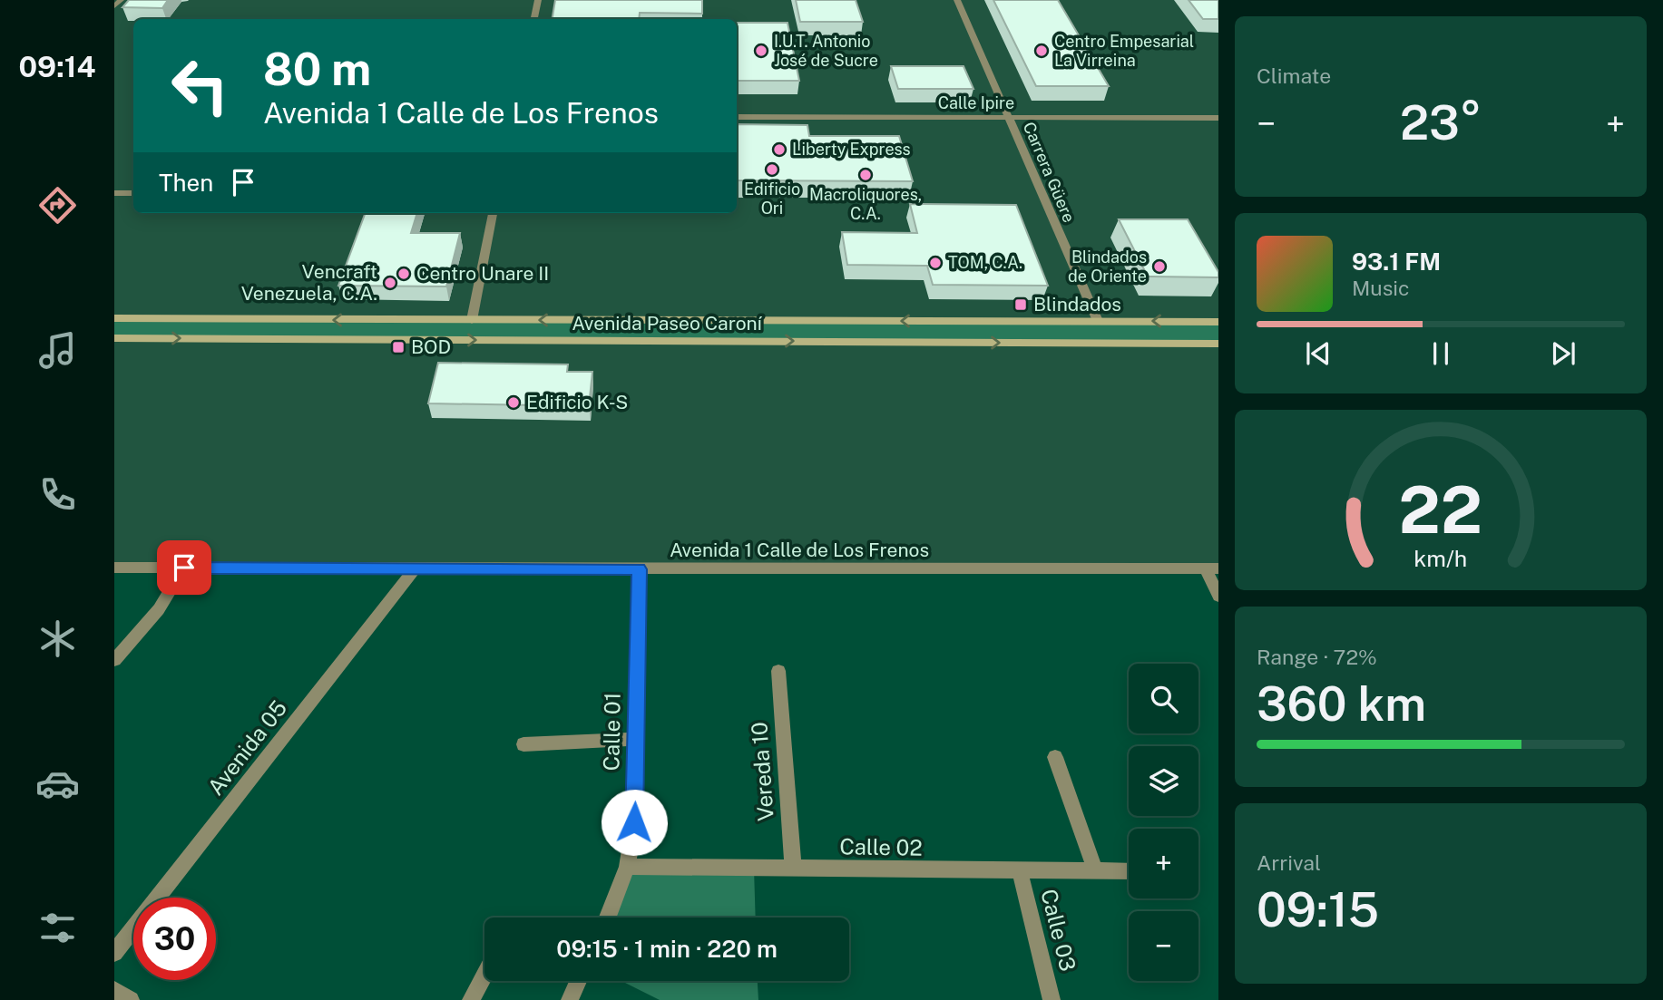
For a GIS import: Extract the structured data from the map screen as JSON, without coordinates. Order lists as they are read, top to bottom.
{
  "streets": {
    "street": [
      "Calle Ipire",
      "Carrera Güere",
      "Avenida Paseo Caroní",
      "Avenida 1 Calle de Los Frenos",
      "Calle 01",
      "Avenida 05",
      "Vereda 10",
      "Calle 02",
      "Calle 03"
    ]
  },
  "crossings": [
    ["Calle Ipire", "Carrera Güere"],
    ["Carrera Güere", "Avenida Paseo Caroní"],
    ["Avenida 1 Calle de Los Frenos", "Calle 01"],
    ["Avenida 1 Calle de Los Frenos", "Avenida 05"],
    ["Calle 01", "Calle 02"],
    ["Vereda 10", "Calle 02"],
    ["Calle 02", "Calle 03"]
  ],
  "places": {
    "other": [
      "I.U.T. Antonio José de Sucre",
      "Centro Empesarial La Virreina",
      "Liberty Express",
      "Edificio Ori",
      "Macroliquores, C.A.",
      "TOM, C.A.",
      "Blindados de Oriente",
      "Centro Unare II",
      "Vencraft Venezuela, C.A.",
      "Edificio K-S"
    ],
    "transit": ["Blindados", "BOD"]
  },
  "page": {
    "tabs": "09:14",
    "tile": [
      "Climate",
      ["Range · 72%", "360 km"],
      ["Arrival", "09:15"]
    ],
    "turn": ["80 m", "Avenida 1 Calle de Los Frenos"],
    "heat": ["−", "23°", "+"],
    "then": "Then",
    "song": ["93.1 FM", "Music"],
    "map_buttons": ["+", "−"],
    "limit": "30",
    "trip": "09:15 · 1 min · 220 m",
    "gauge": ["22", "km/h"]
  }
}
